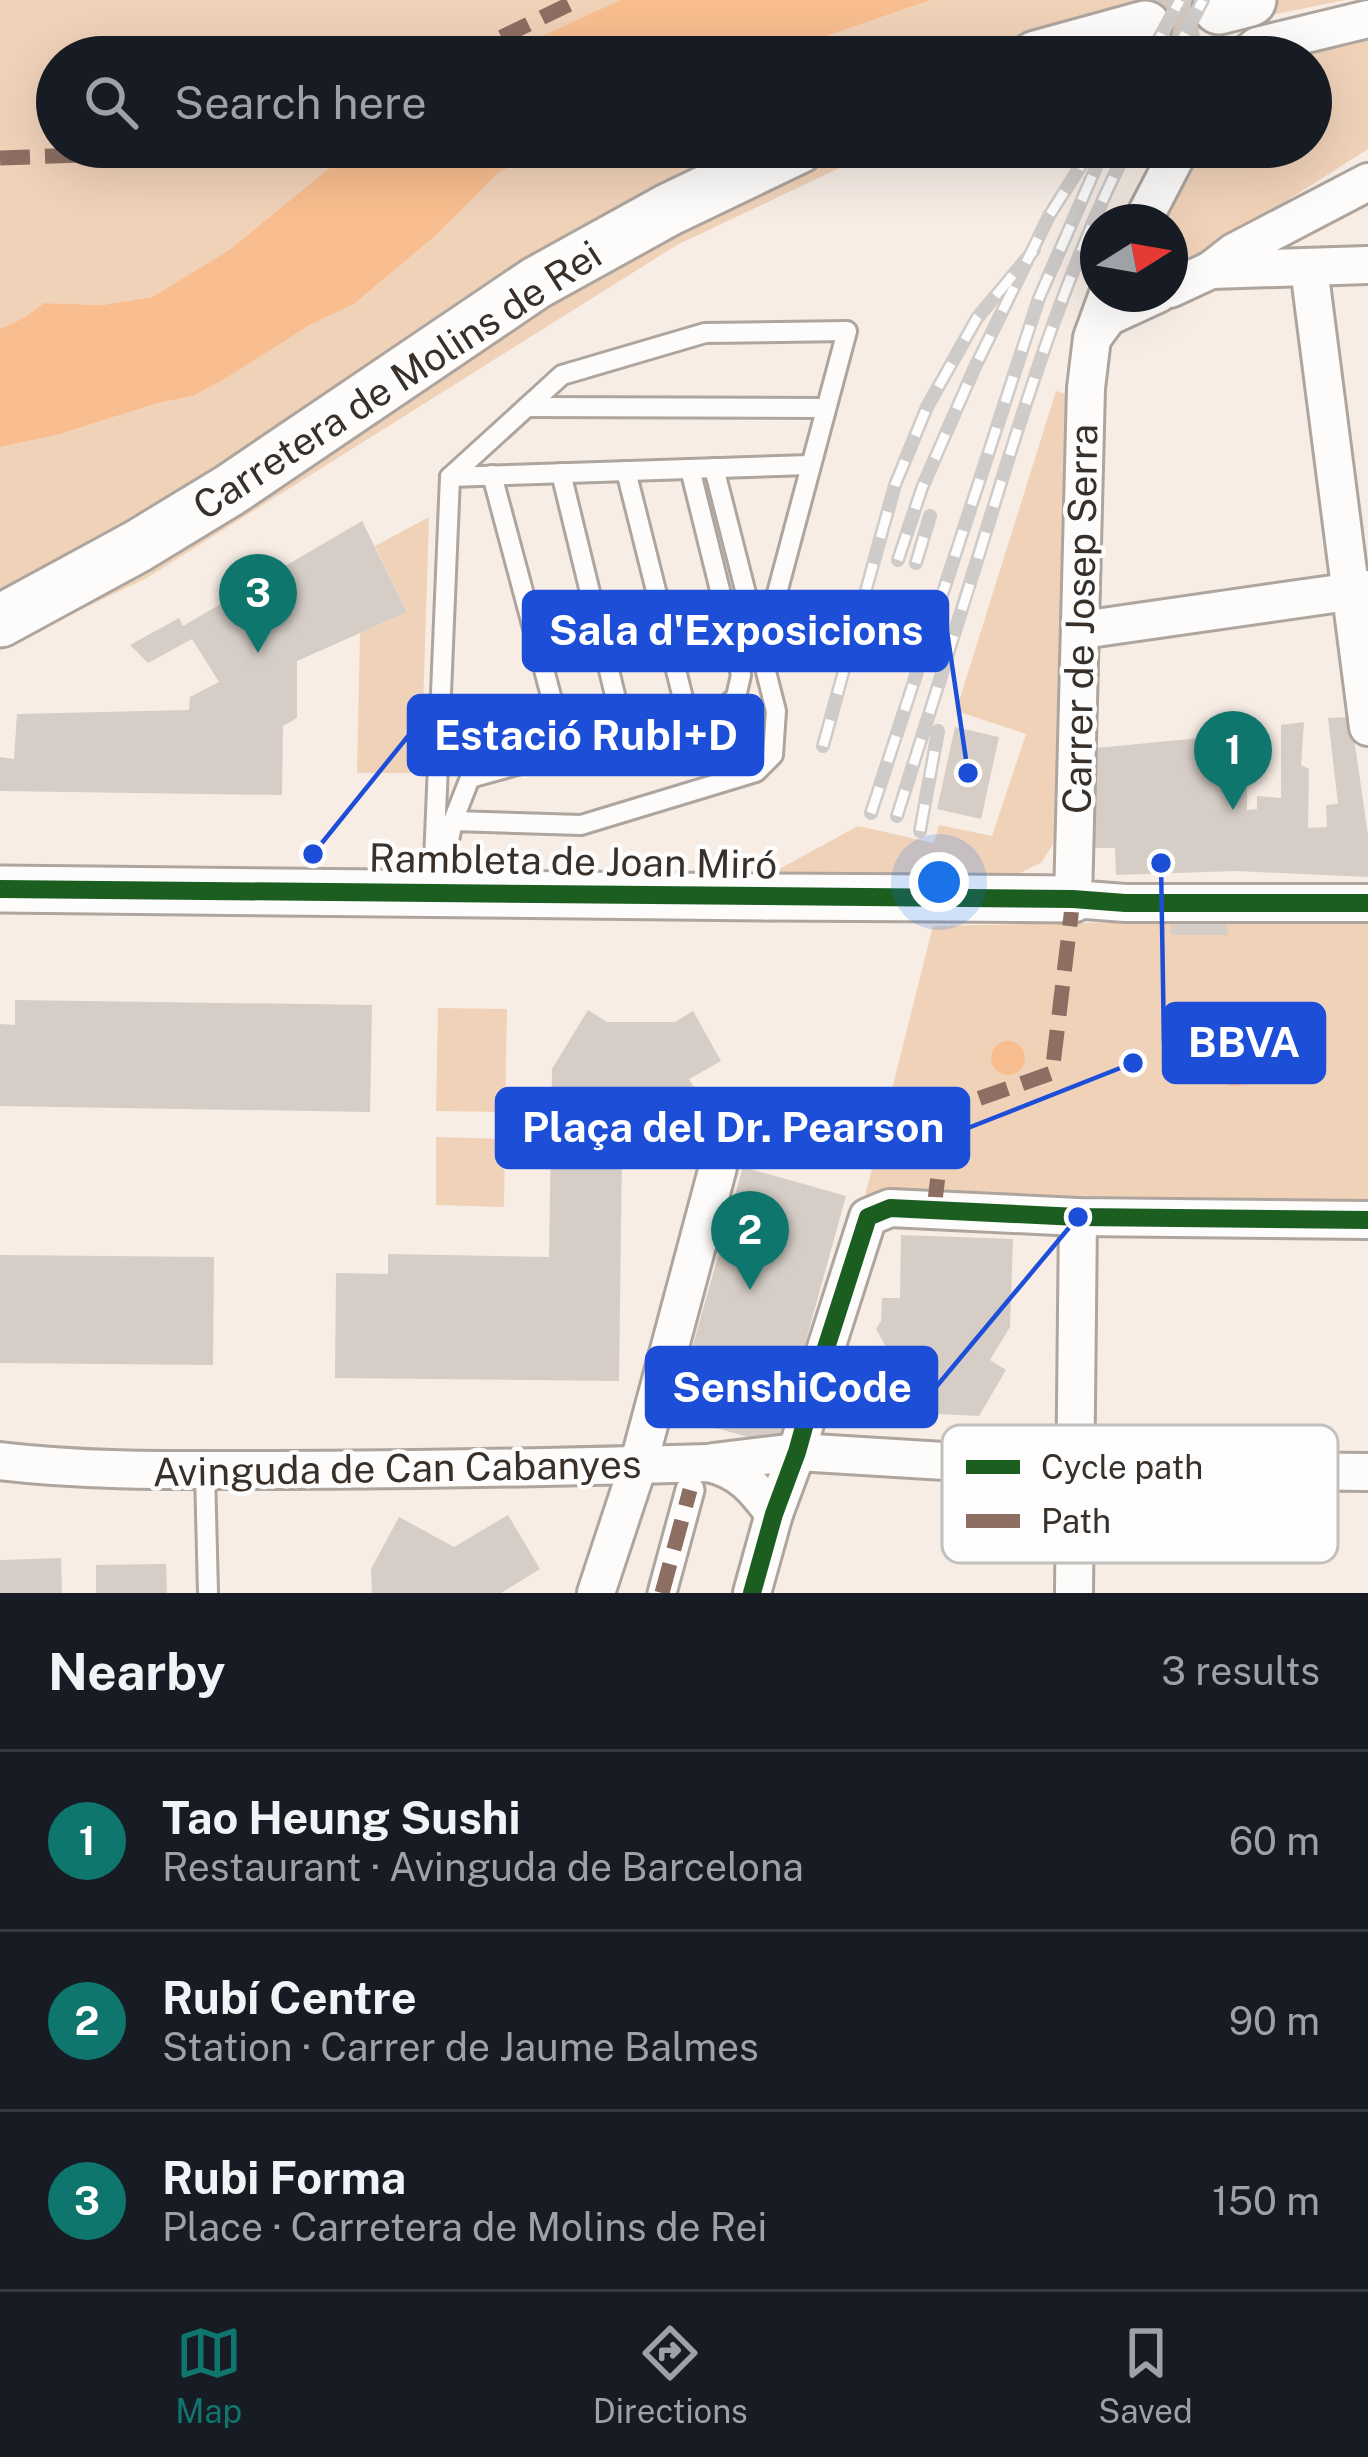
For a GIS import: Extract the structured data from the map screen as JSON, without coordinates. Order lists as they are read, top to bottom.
{
  "streets": {
    "main road": ["Carretera de Molins de Rei"],
    "street": ["Carrer de Josep Serra", "Rambleta de Joan Miró", "Avinguda de Can Cabanyes"]
  },
  "crossings": [
    ["Carrer de Josep Serra", "Rambleta de Joan Miró"]
  ],
  "places": [
    "Sala d'Exposicions",
    "Estació RubI+D",
    "BBVA",
    "Plaça del Dr. Pearson",
    "SenshiCode"
  ],
  "legend": ["Cycle path", "Path"],
  "north": "right",
  "page": {
    "search": "Search here",
    "pins": ["3", "1", "2"],
    "heading": ["Nearby", "3 results"],
    "list": [
      {
        "mark": "1",
        "name": "Tao Heung Sushi",
        "note": "Restaurant · Avinguda de Barcelona",
        "value": "60 m"
      },
      {
        "mark": "2",
        "name": "Rubí Centre",
        "note": "Station · Carrer de Jaume Balmes",
        "value": "90 m"
      },
      {
        "mark": "3",
        "name": "Rubi Forma",
        "note": "Place · Carretera de Molins de Rei",
        "value": "150 m"
      }
    ],
    "nav": ["Map", "Directions", "Saved"]
  }
}
